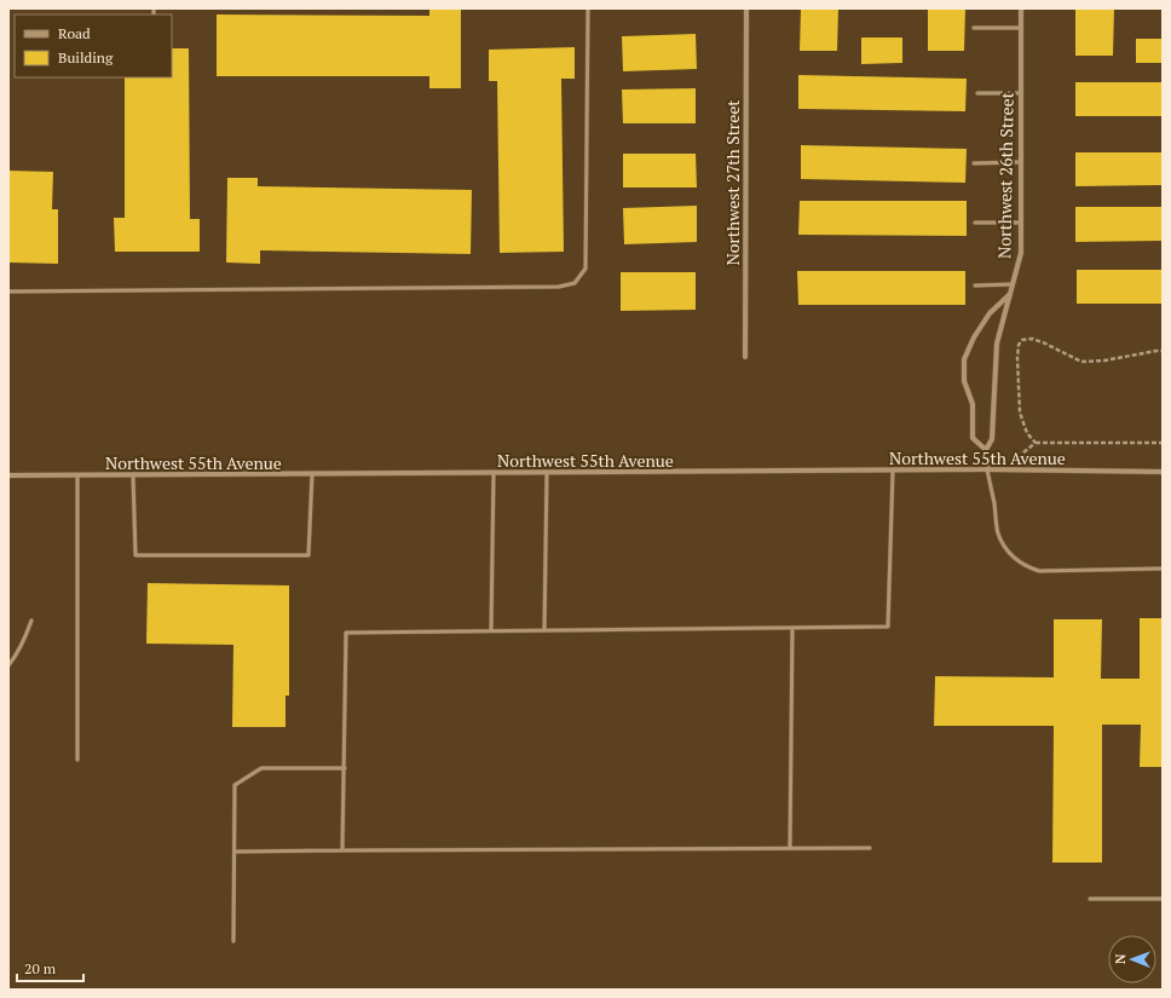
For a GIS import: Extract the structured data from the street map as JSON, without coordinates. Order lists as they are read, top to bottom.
{
  "streets": {
    "street": ["Northwest 26th Street", "Northwest 27th Street", "Northwest 55th Avenue"]
  },
  "crossings": [
    ["Northwest 26th Street", "Northwest 55th Avenue"]
  ],
  "legend": ["Road", "Building"],
  "scale_bar": "20 m",
  "north": "left"
}
